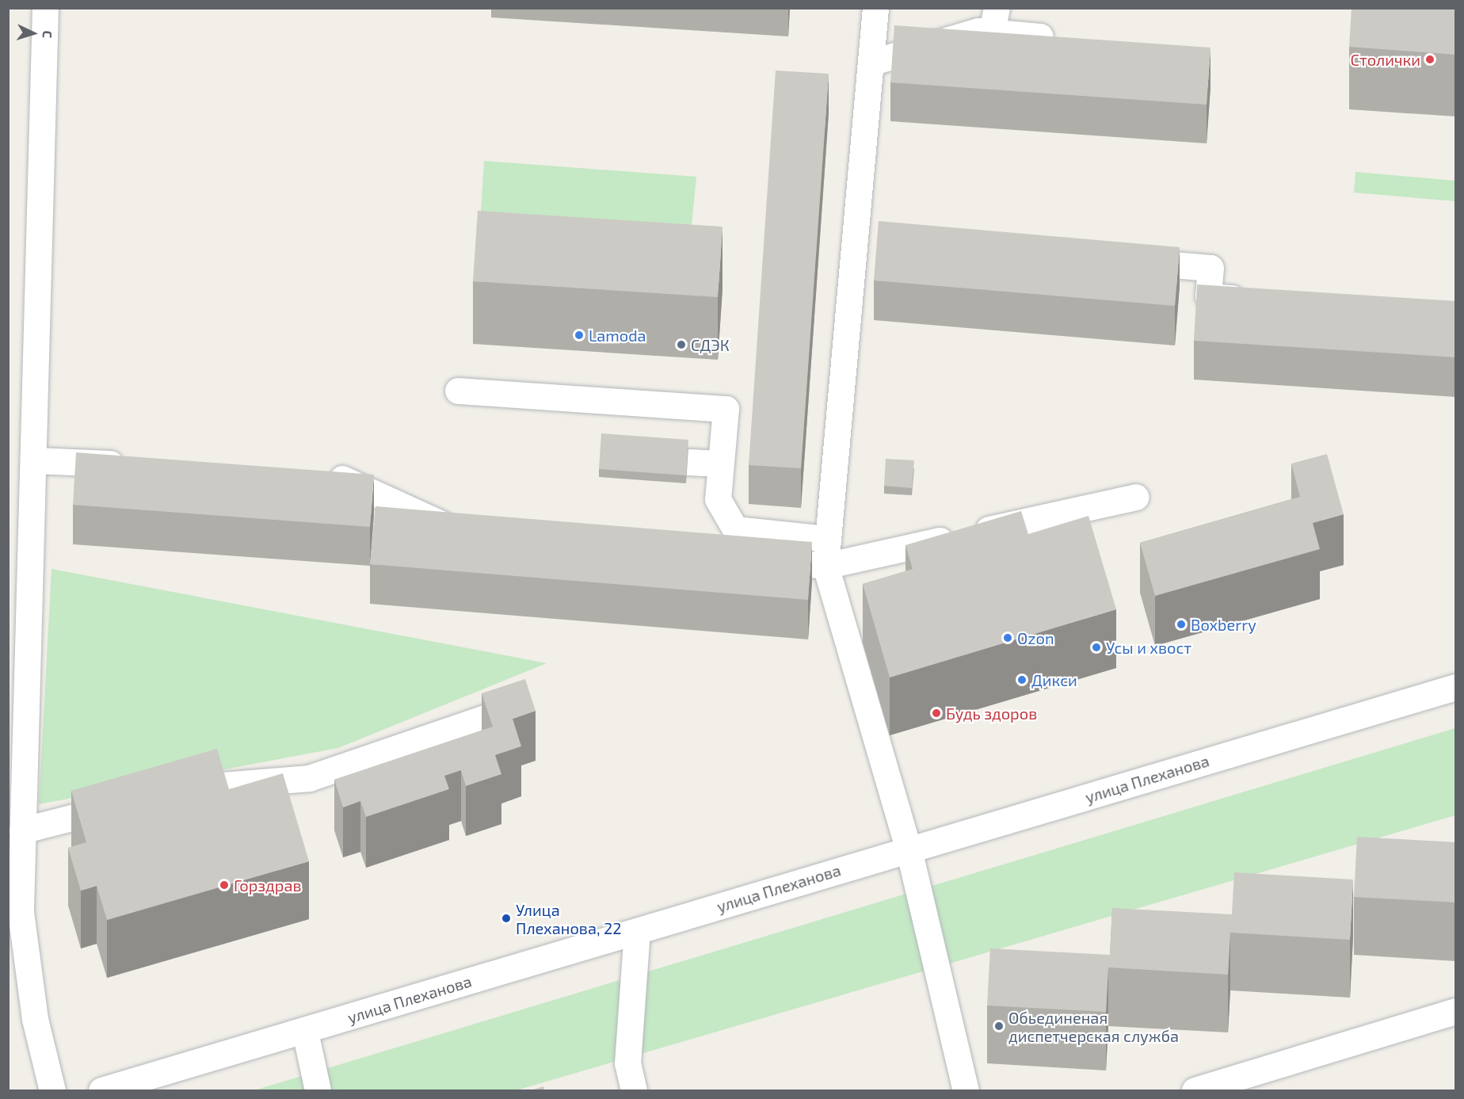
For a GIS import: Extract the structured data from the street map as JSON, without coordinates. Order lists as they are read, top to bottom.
{
  "streets": {
    "street": ["улица Плеханова"]
  },
  "places": [
    "Столички",
    "Lamoda",
    "СДЭК",
    "Boxberry",
    "Ozon",
    "Усы и хвост",
    "Дикси",
    "Будь здоров",
    "Горздрав",
    "Улица Плеханова, 22",
    "Обьединеная диспетчерская служба"
  ],
  "north": "right"
}
